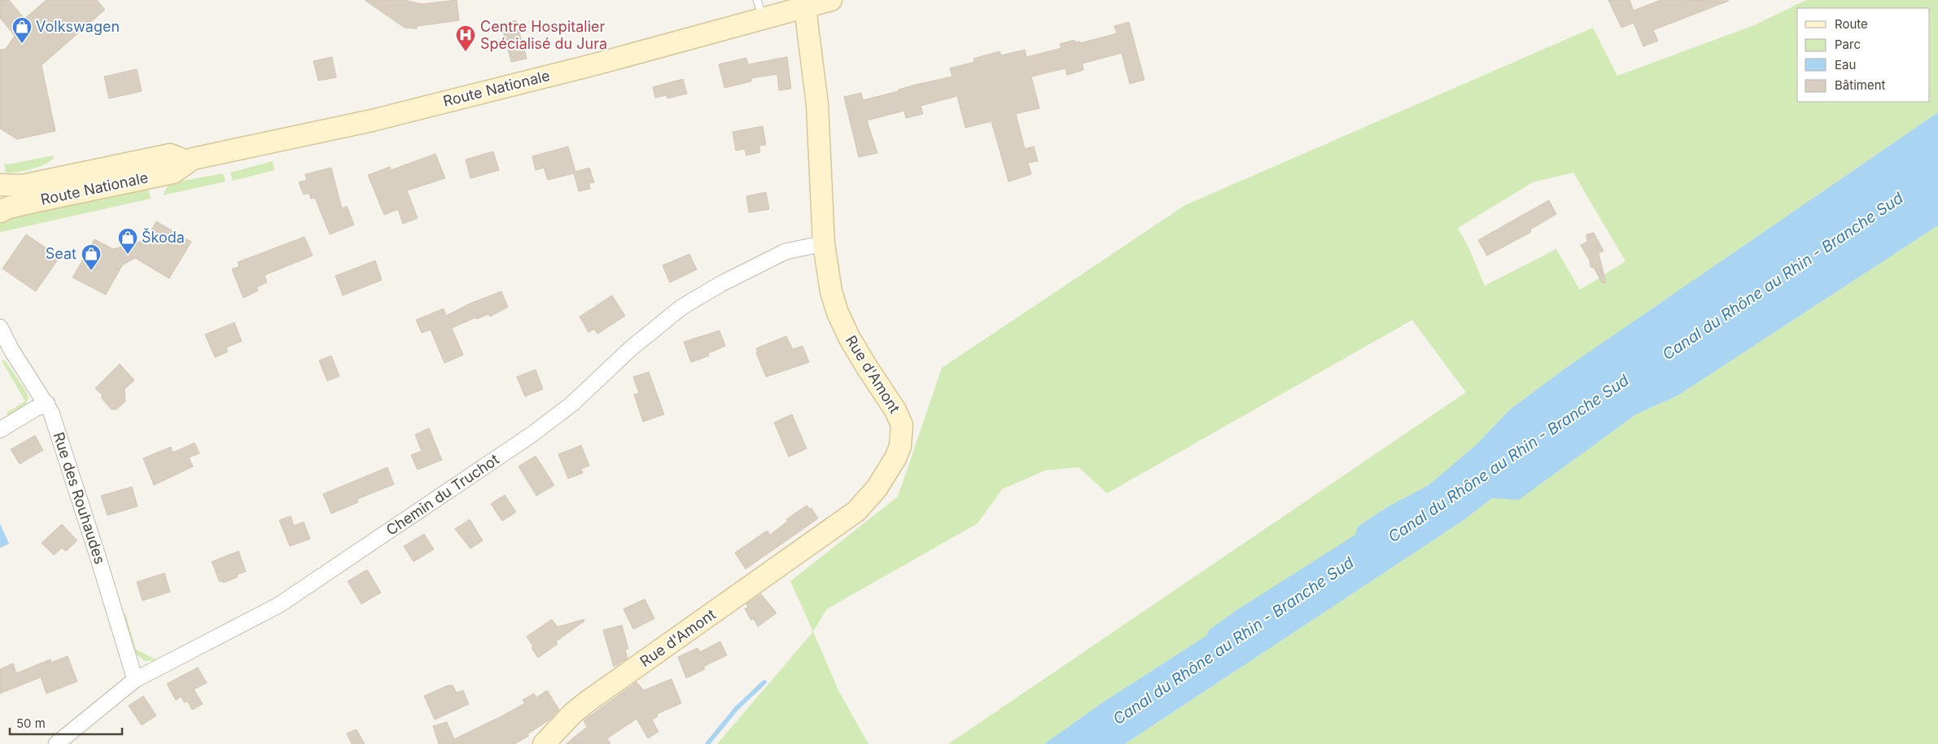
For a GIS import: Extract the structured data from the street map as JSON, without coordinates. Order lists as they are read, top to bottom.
{
  "streets": {
    "main road": ["Route Nationale", "Rue d'Amont"],
    "street": ["Chemin du Truchot", "Rue des Rouhaudes"]
  },
  "crossings": [
    ["Route Nationale", "Rue d'Amont"],
    ["Rue d'Amont", "Chemin du Truchot"],
    ["Chemin du Truchot", "Rue des Rouhaudes"]
  ],
  "water": ["Canal du Rhône au Rhin - Branche Sud"],
  "places": {
    "shop": ["Volkswagen", "Škoda", "Seat"],
    "hospital": ["Centre Hospitalier Spécialisé du Jura"]
  },
  "legend": [
    "Route",
    "Parc",
    "Eau",
    "Bâtiment"
  ],
  "scale_bar": "50 m"
}
